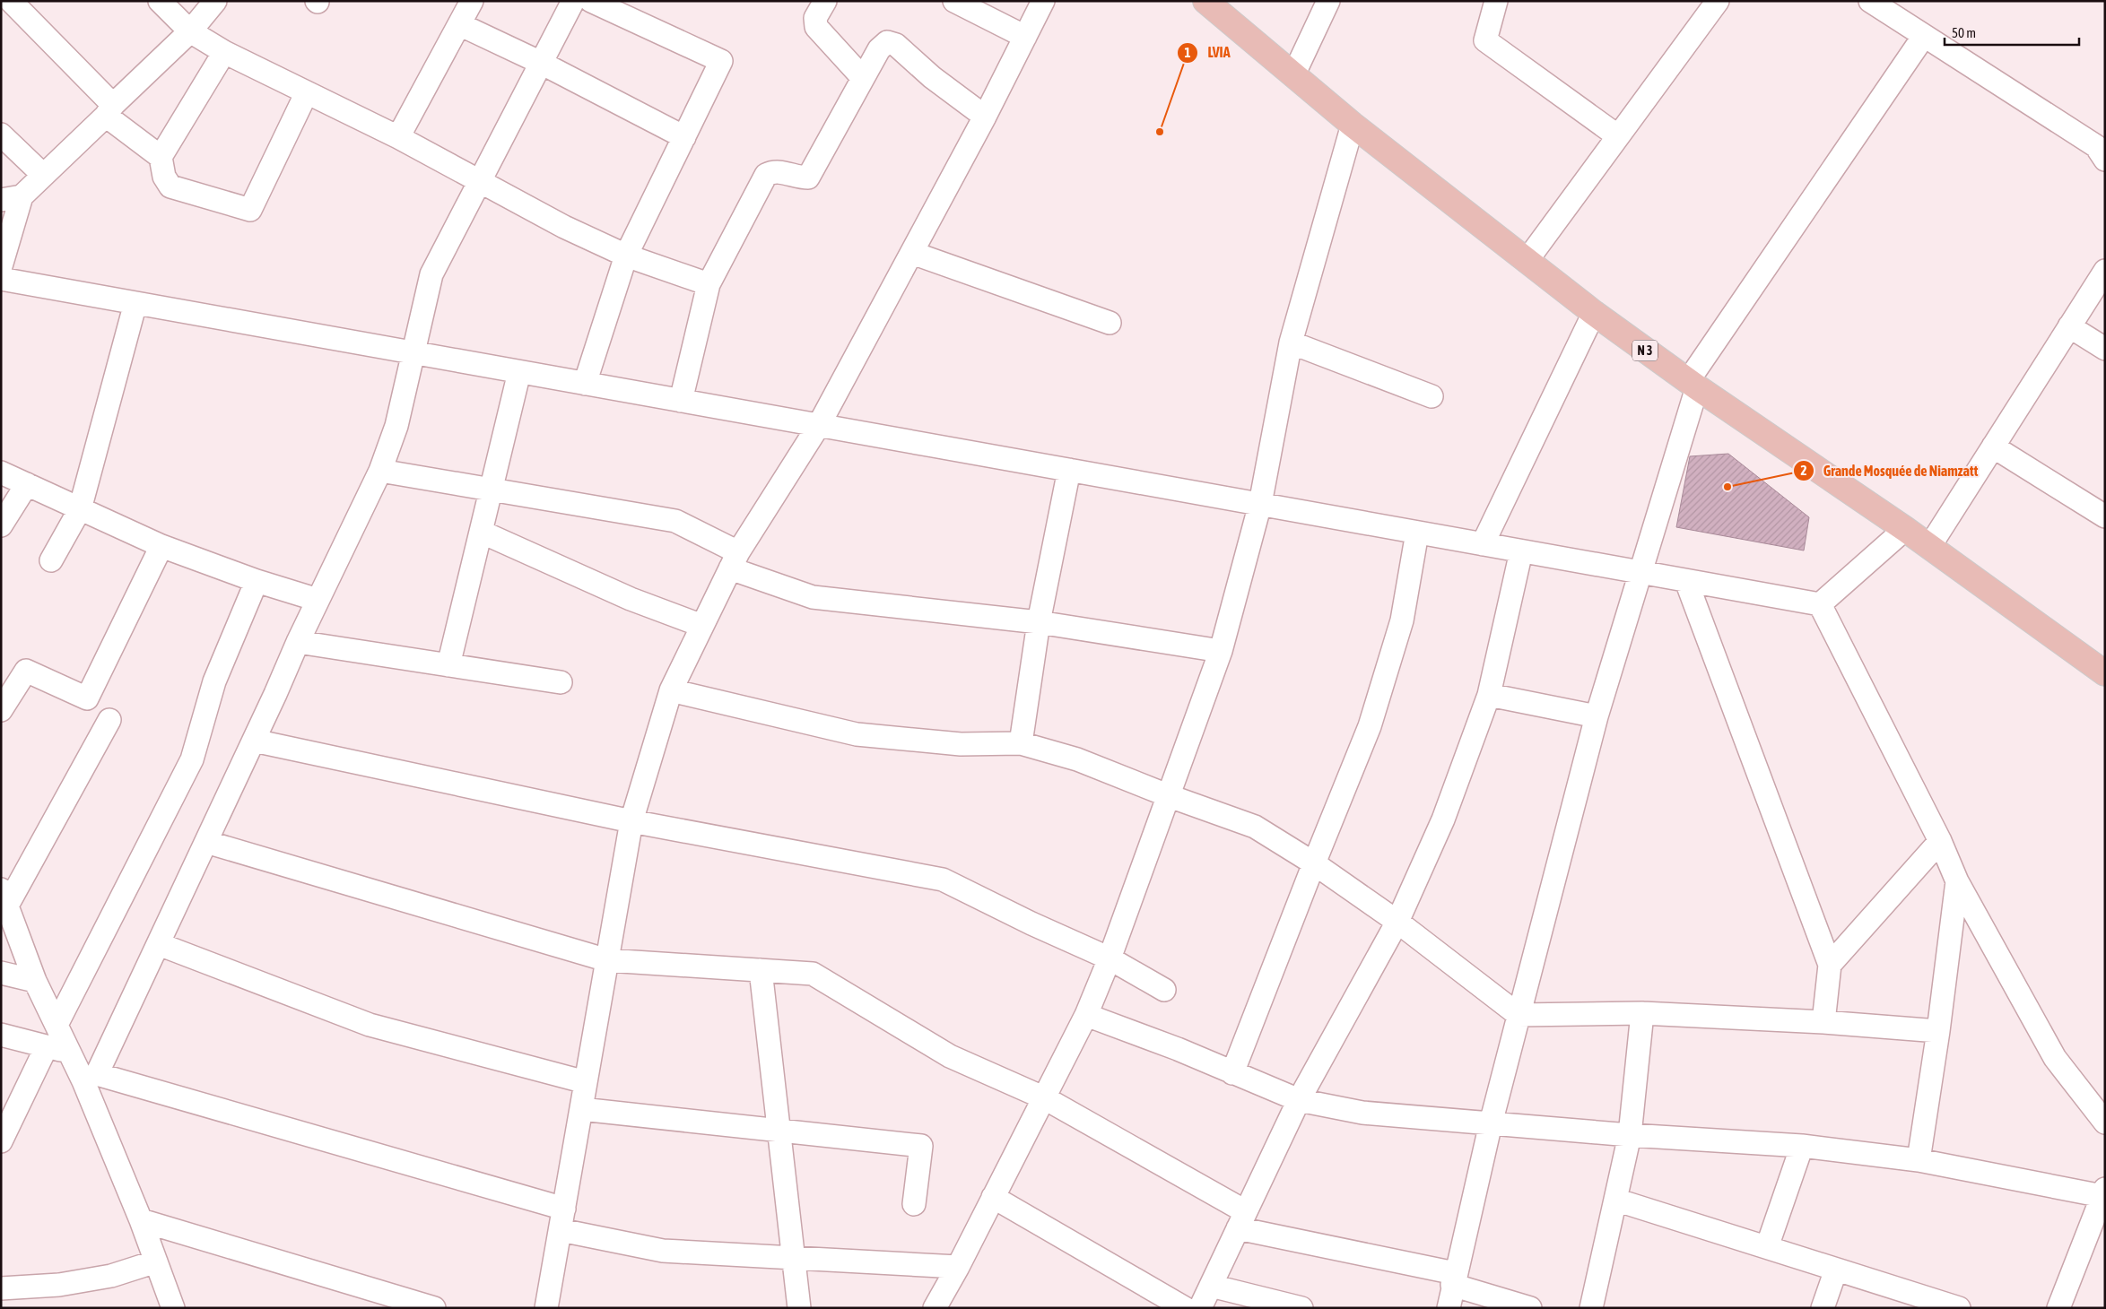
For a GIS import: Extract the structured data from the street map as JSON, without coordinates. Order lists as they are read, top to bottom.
{
  "streets": {
    "main road": ["N 3"]
  },
  "places": ["LVIA", "Grande Mosquée de Niamzatt"],
  "scale_bar": "50 m"
}
